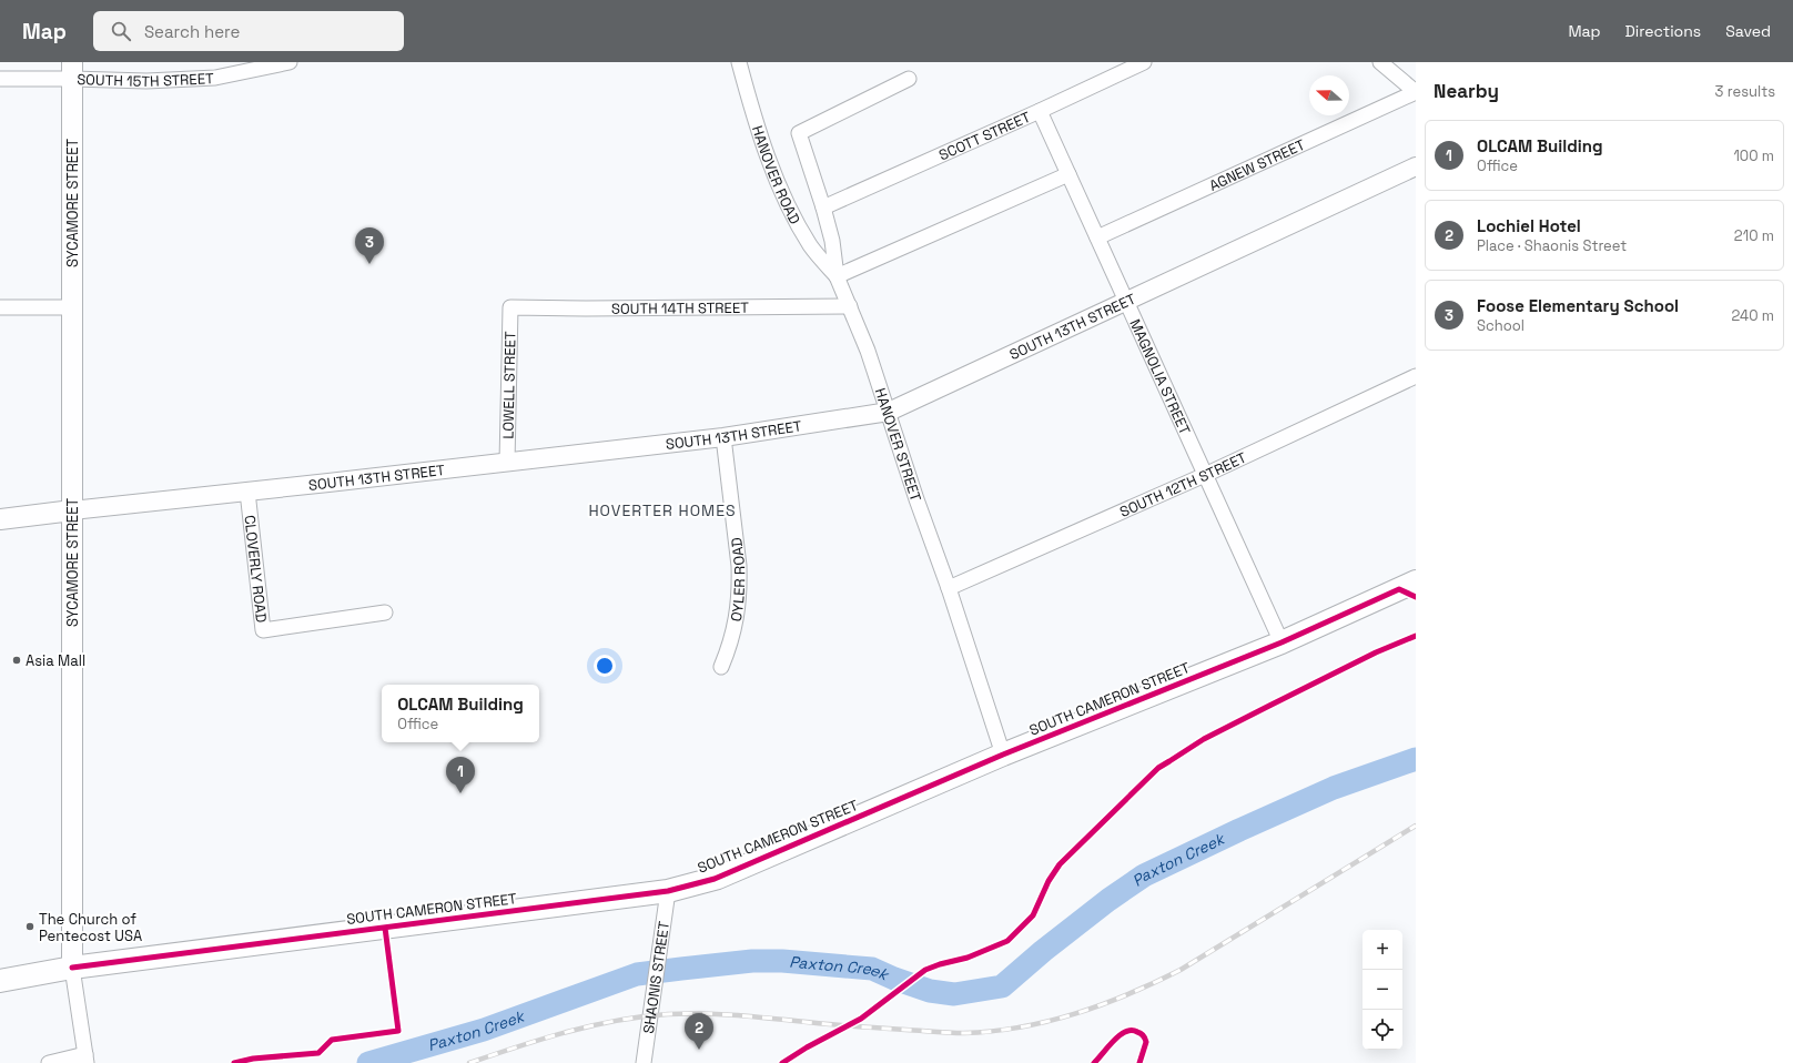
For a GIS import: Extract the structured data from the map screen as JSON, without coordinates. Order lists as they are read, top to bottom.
{
  "streets": {
    "main road": ["SYCAMORE STREET", "SOUTH 13TH STREET", "SOUTH CAMERON STREET"],
    "street": [
      "SOUTH 15TH STREET",
      "SCOTT STREET",
      "AGNEW STREET",
      "HANOVER ROAD",
      "SOUTH 14TH STREET",
      "MAGNOLIA STREET",
      "LOWELL STREET",
      "HANOVER STREET",
      "SOUTH 12TH STREET",
      "CLOVERLY ROAD",
      "OYLER ROAD",
      "SHAONIS STREET"
    ]
  },
  "crossings": [
    ["SOUTH 15TH STREET", "SYCAMORE STREET"],
    ["SCOTT STREET", "MAGNOLIA STREET"],
    ["SCOTT STREET", "HANOVER STREET"],
    ["AGNEW STREET", "MAGNOLIA STREET"],
    ["HANOVER ROAD", "HANOVER STREET"],
    ["SYCAMORE STREET", "SOUTH 13TH STREET"],
    ["SYCAMORE STREET", "SOUTH CAMERON STREET"],
    ["SOUTH 14TH STREET", "LOWELL STREET"],
    ["SOUTH 14TH STREET", "HANOVER STREET"],
    ["SOUTH 13TH STREET", "MAGNOLIA STREET"],
    ["SOUTH 13TH STREET", "LOWELL STREET"],
    ["SOUTH 13TH STREET", "HANOVER STREET"],
    ["SOUTH 13TH STREET", "CLOVERLY ROAD"],
    ["SOUTH 13TH STREET", "OYLER ROAD"],
    ["MAGNOLIA STREET", "SOUTH 12TH STREET"],
    ["MAGNOLIA STREET", "SOUTH CAMERON STREET"],
    ["HANOVER STREET", "SOUTH 12TH STREET"],
    ["HANOVER STREET", "SOUTH CAMERON STREET"],
    ["SOUTH CAMERON STREET", "SHAONIS STREET"]
  ],
  "districts": ["HOVERTER HOMES"],
  "water": ["Paxton Creek"],
  "places": ["Asia Mall", "The Church of Pentecost USA"],
  "north": "left",
  "page": {
    "header": "Map",
    "search": "Search here",
    "nav": ["Map", "Directions", "Saved"],
    "heading": ["Nearby", "3 results"],
    "list": [
      {
        "mark": "1",
        "name": "OLCAM Building",
        "note": "Office",
        "value": "100 m"
      },
      {
        "mark": "2",
        "name": "Lochiel Hotel",
        "note": "Place · Shaonis Street",
        "value": "210 m"
      },
      {
        "mark": "3",
        "name": "Foose Elementary School",
        "note": "School",
        "value": "240 m"
      }
    ],
    "pins": ["3", "1", "2"],
    "popup": ["OLCAM Building", "Office"],
    "map_buttons": ["+", "−"]
  }
}
